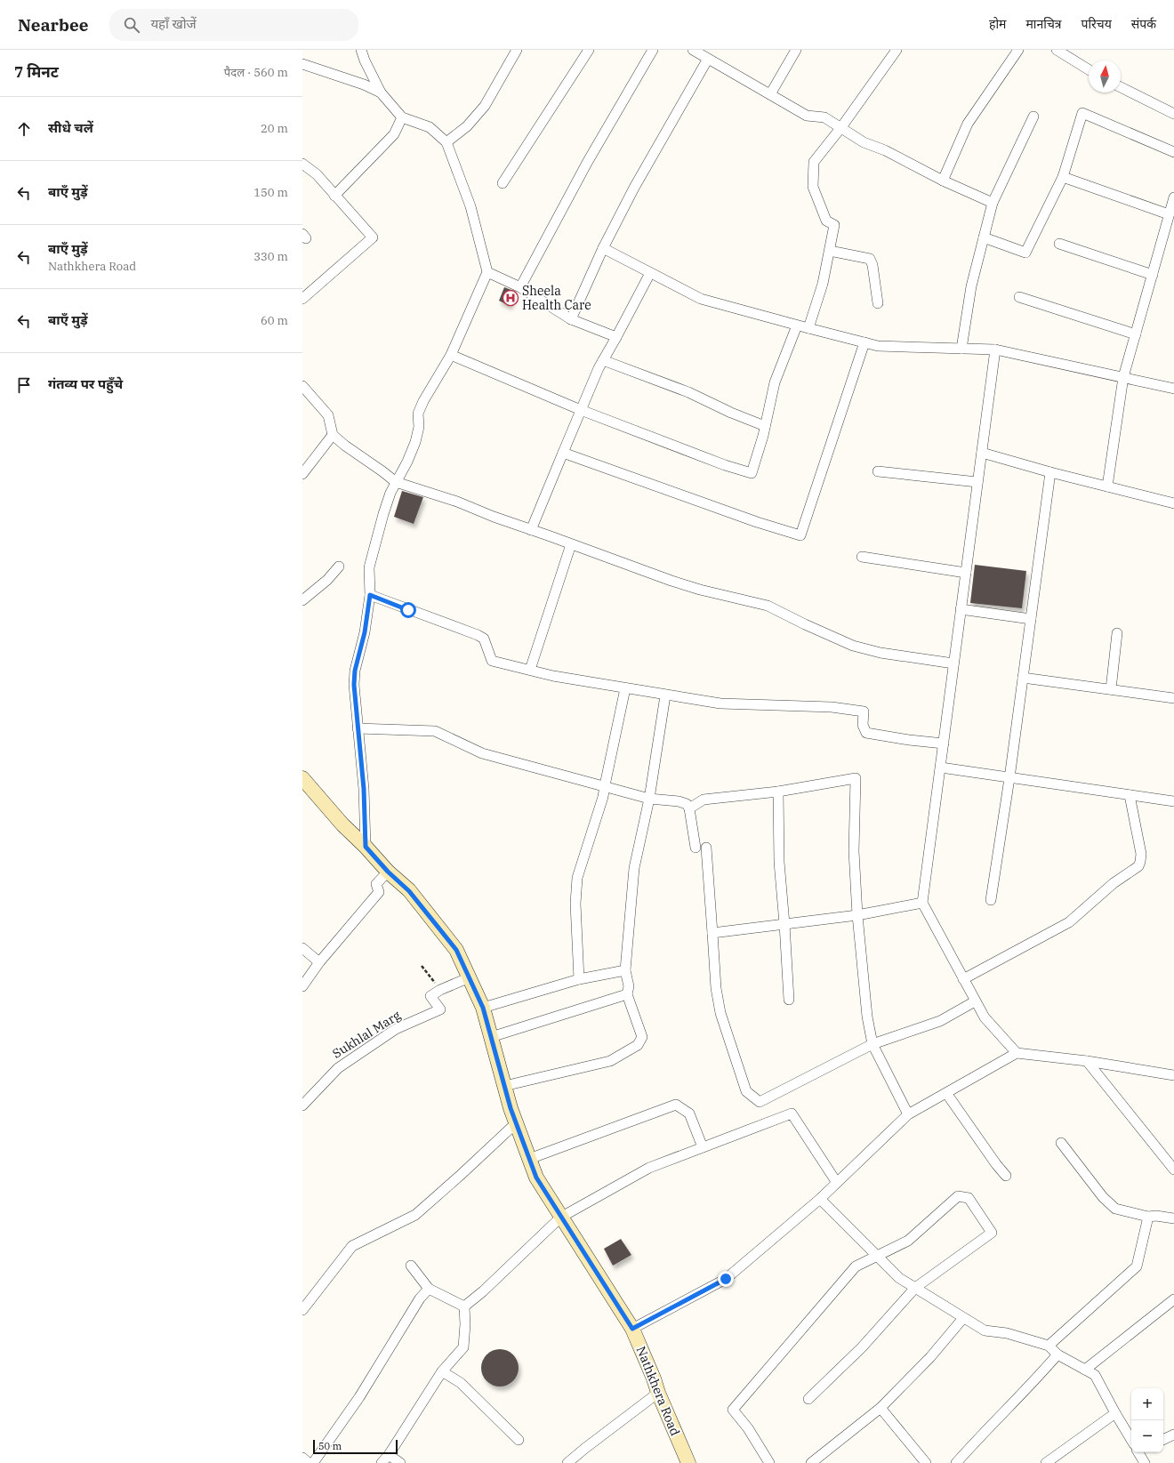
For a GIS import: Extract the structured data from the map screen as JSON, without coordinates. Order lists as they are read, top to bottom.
{
  "streets": {
    "street": ["Sukhlal Marg", "Nathkhera Road"]
  },
  "places": {
    "hospital": ["Sheela Health Care"]
  },
  "scale_bar": "50 m",
  "north": "top",
  "page": {
    "header": "Nearbee",
    "search": "यहाँ खोजें",
    "nav": [
      "होम",
      "मानचित्र",
      "परिचय",
      "संपर्क"
    ],
    "heading": ["7 मिनट", "पैदल · 560 m"],
    "list": [
      ["सीधे चलें", "20 m"],
      ["बाएँ मुड़ें", "150 m"],
      ["बाएँ मुड़ें", "Nathkhera Road", "330 m"],
      ["बाएँ मुड़ें", "60 m"],
      "गंतव्य पर पहुँचे"
    ],
    "map_buttons": ["+", "−"],
    "scale": "50 m"
  }
}
